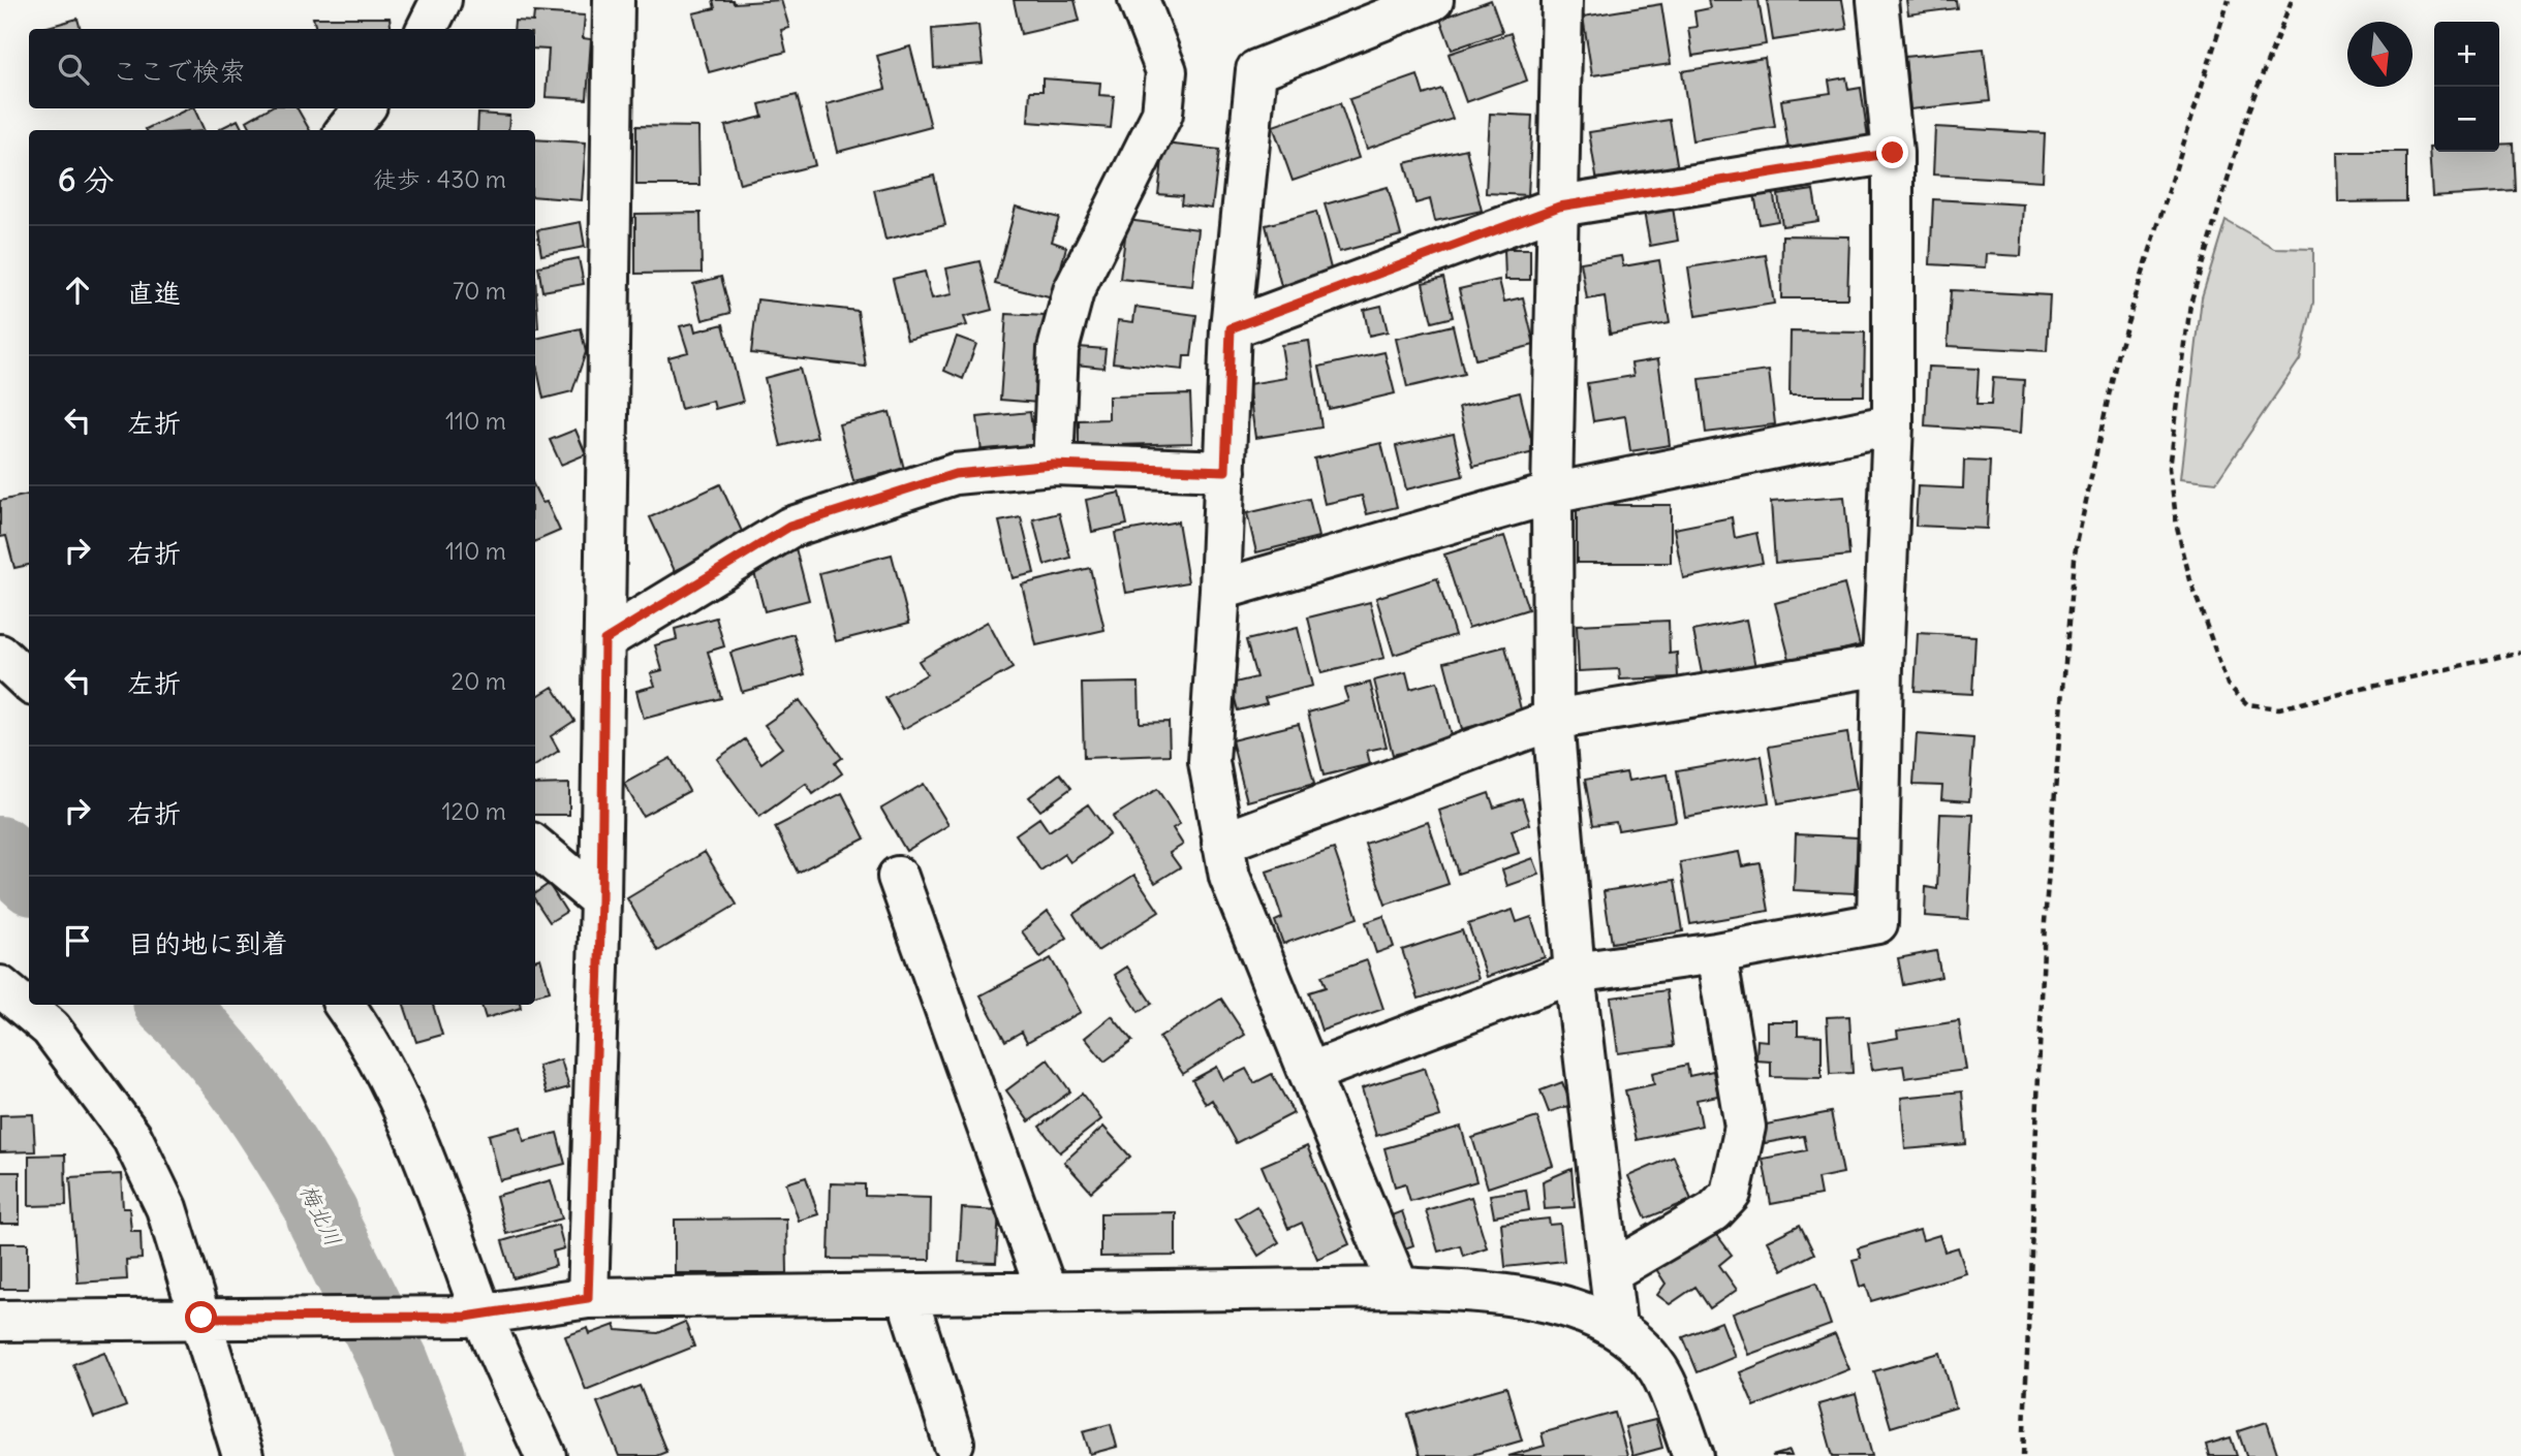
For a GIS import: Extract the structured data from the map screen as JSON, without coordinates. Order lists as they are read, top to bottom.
{
  "water": ["梅北川"],
  "north": "bottom",
  "page": {
    "map_buttons": ["+", "−"],
    "search": "ここで検索",
    "heading": ["6 分", "徒歩 · 430 m"],
    "list": [
      ["直進", "70 m"],
      ["左折", "110 m"],
      ["右折", "110 m"],
      ["左折", "20 m"],
      ["右折", "120 m"],
      "目的地に到着"
    ]
  }
}
